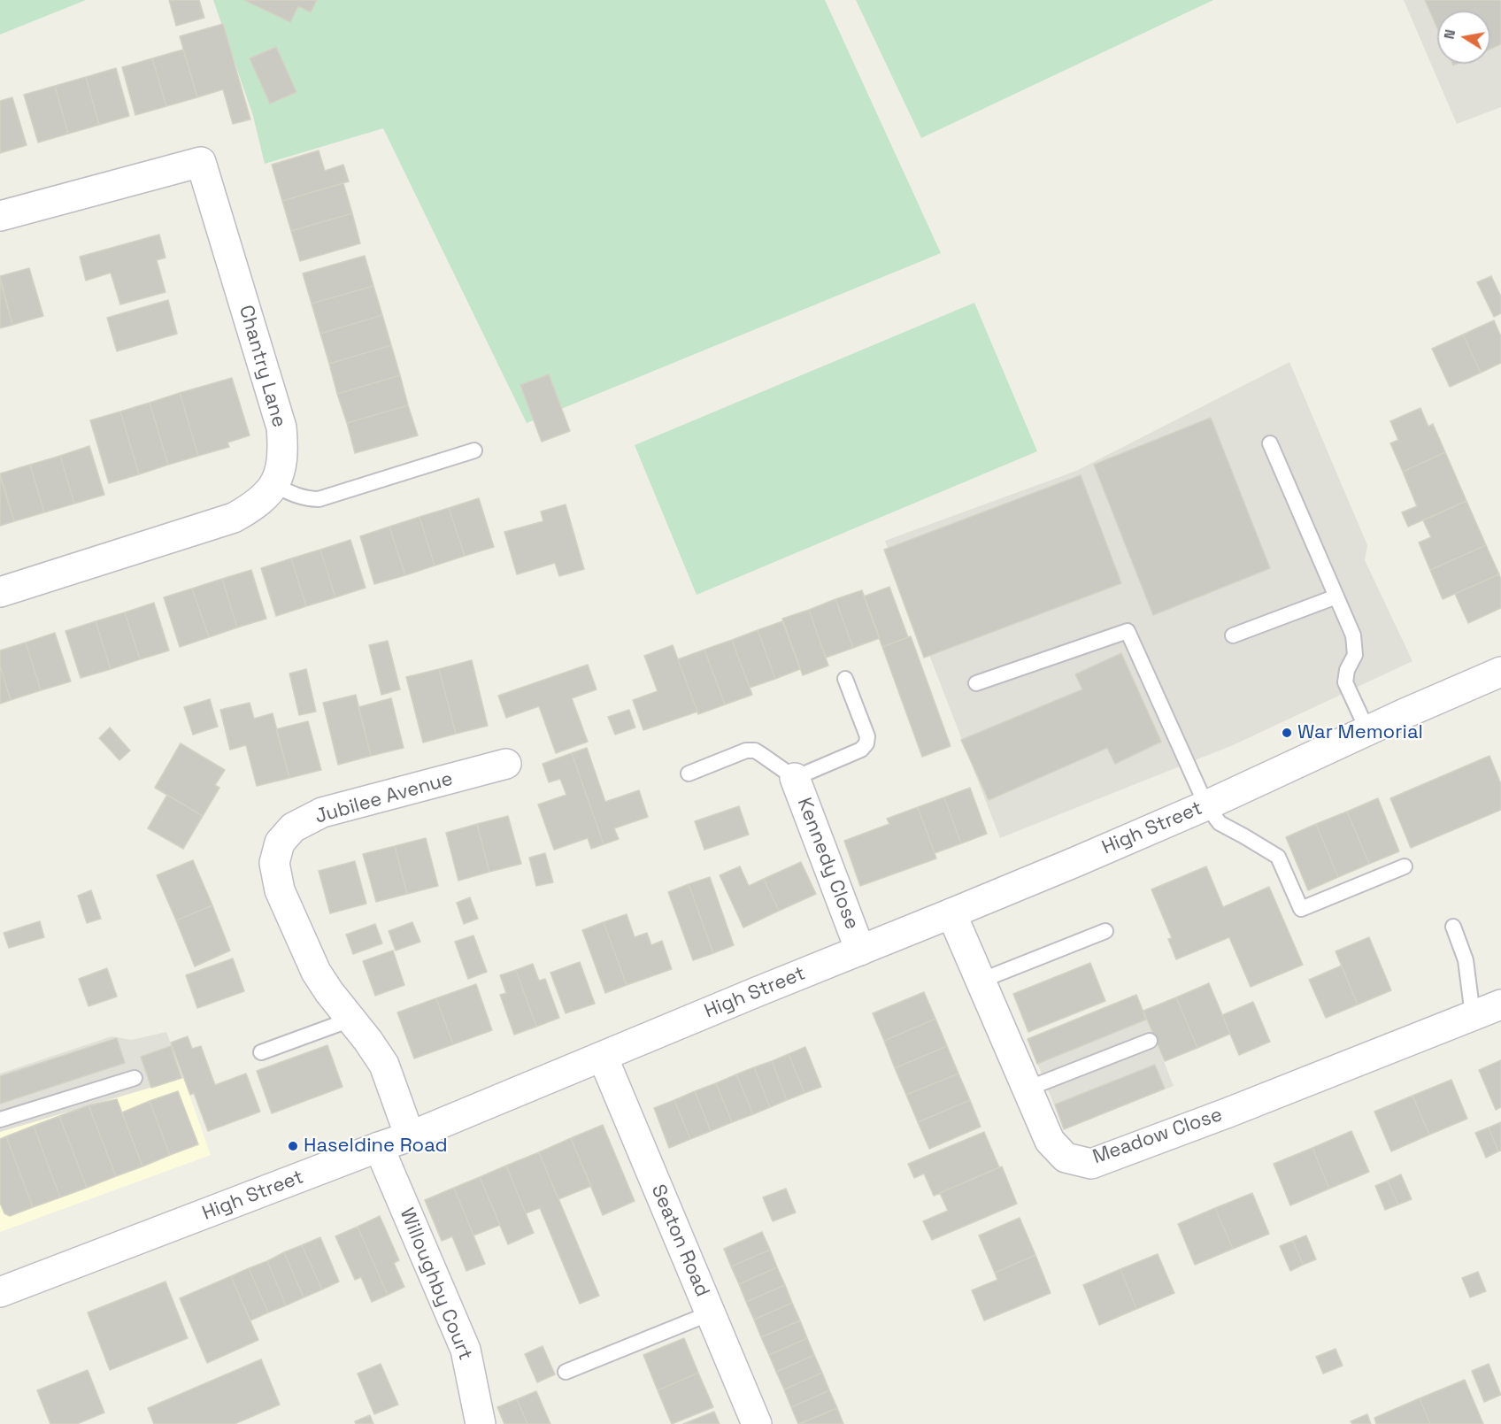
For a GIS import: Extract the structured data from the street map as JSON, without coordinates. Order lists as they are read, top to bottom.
{
  "streets": {
    "street": [
      "Chantry Lane",
      "Jubilee Avenue",
      "High Street",
      "Kennedy Close",
      "Meadow Close",
      "Seaton Road",
      "Willoughby Court"
    ]
  },
  "crossings": [
    ["Jubilee Avenue", "High Street"],
    ["High Street", "Kennedy Close"],
    ["High Street", "Meadow Close"],
    ["High Street", "Seaton Road"],
    ["High Street", "Willoughby Court"]
  ],
  "places": ["War Memorial", "Haseldine Road"],
  "north": "left"
}
